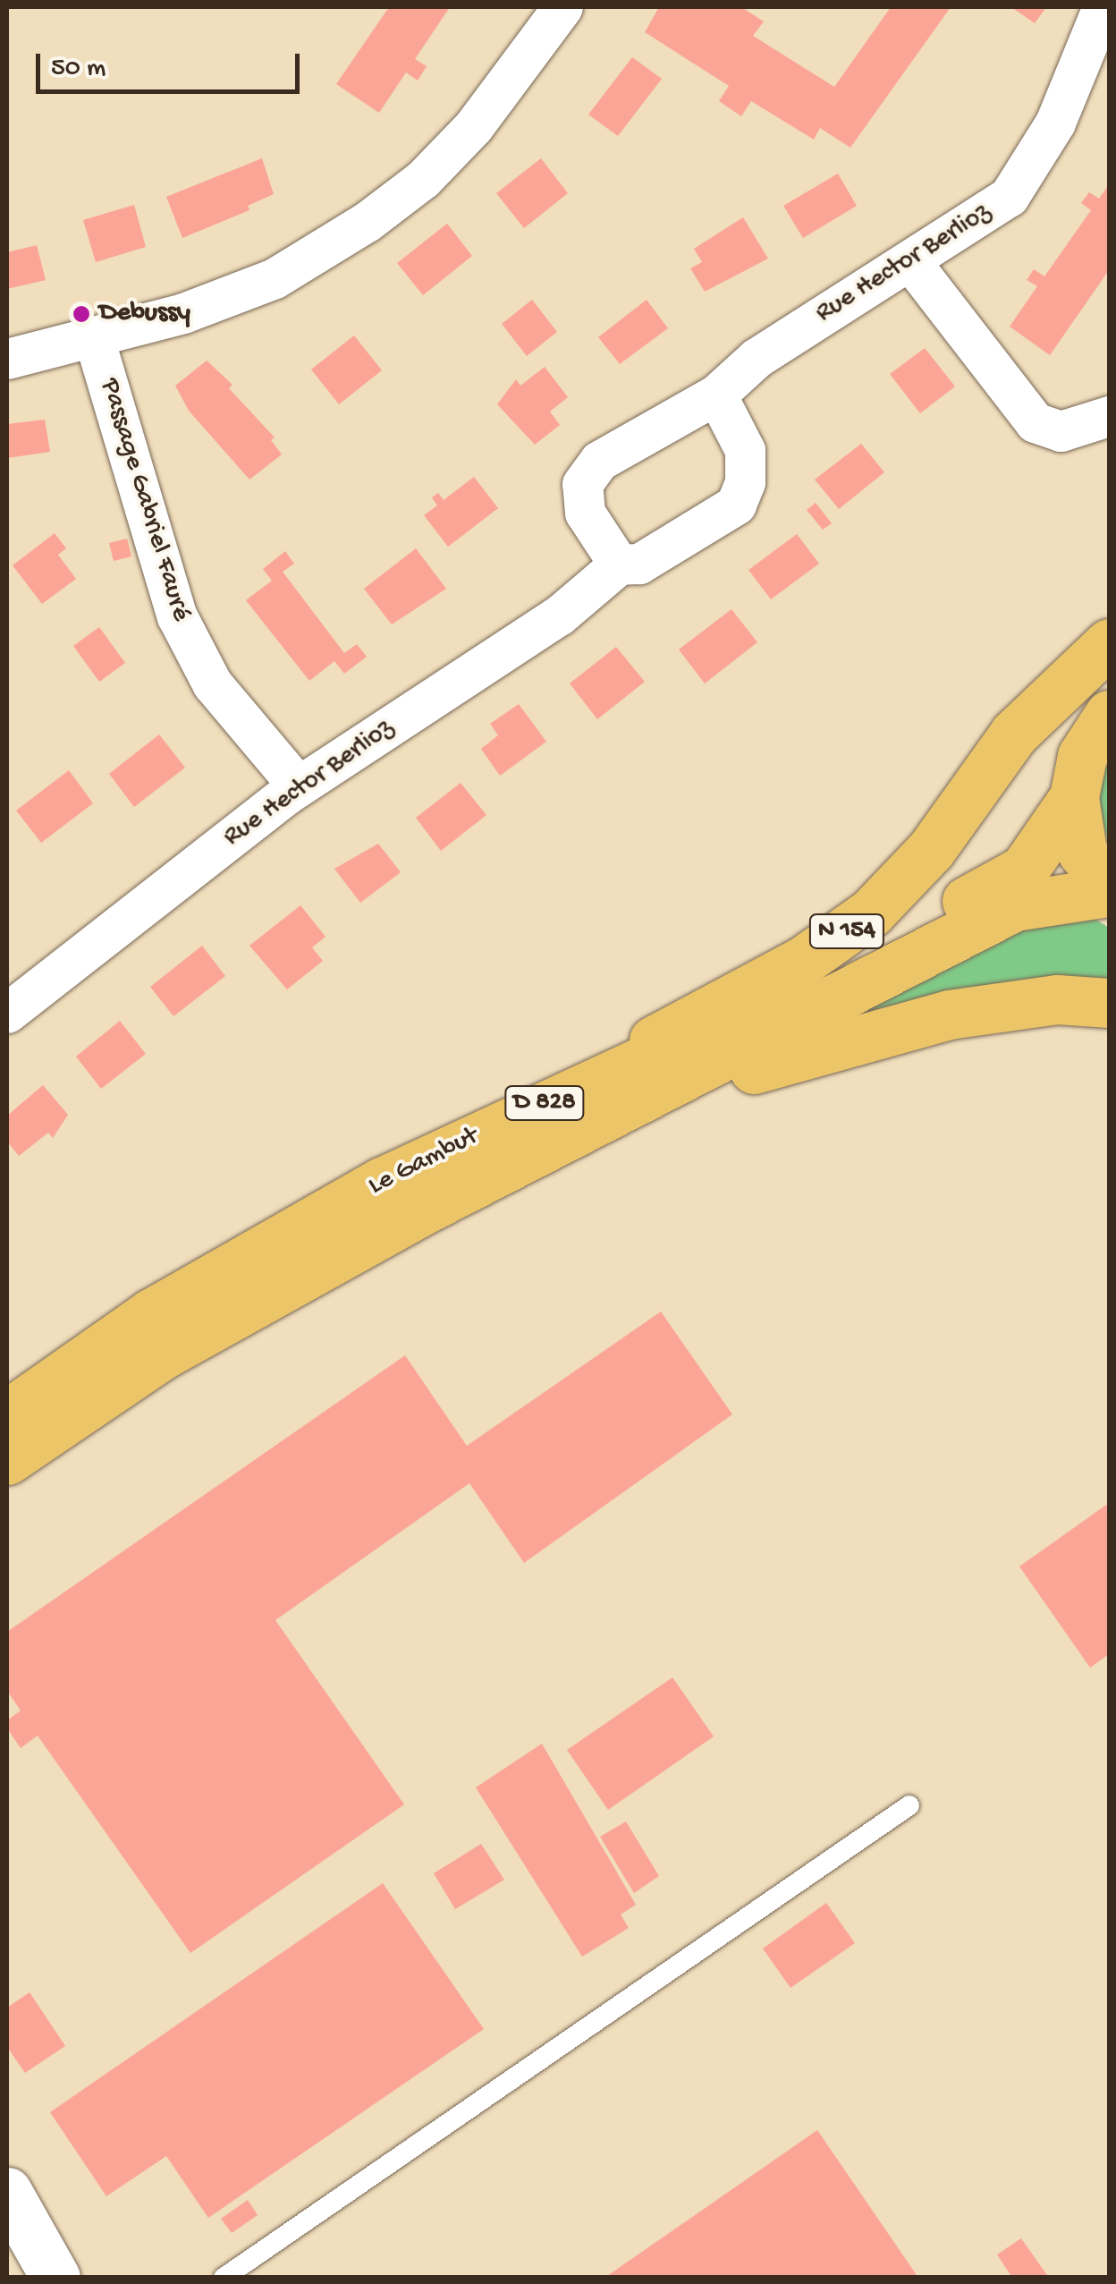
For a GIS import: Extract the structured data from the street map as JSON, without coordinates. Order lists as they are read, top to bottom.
{
  "streets": {
    "main road": ["N 154", "D 828", "Le Gambut"],
    "street": ["Rue Hector Berlioz", "Passage Gabriel Fauré"]
  },
  "crossings": [
    ["Rue Hector Berlioz", "Passage Gabriel Fauré"],
    ["N 154", "Le Gambut"],
    ["D 828", "Le Gambut"]
  ],
  "places": ["Debussy"],
  "scale_bar": "50 m"
}
